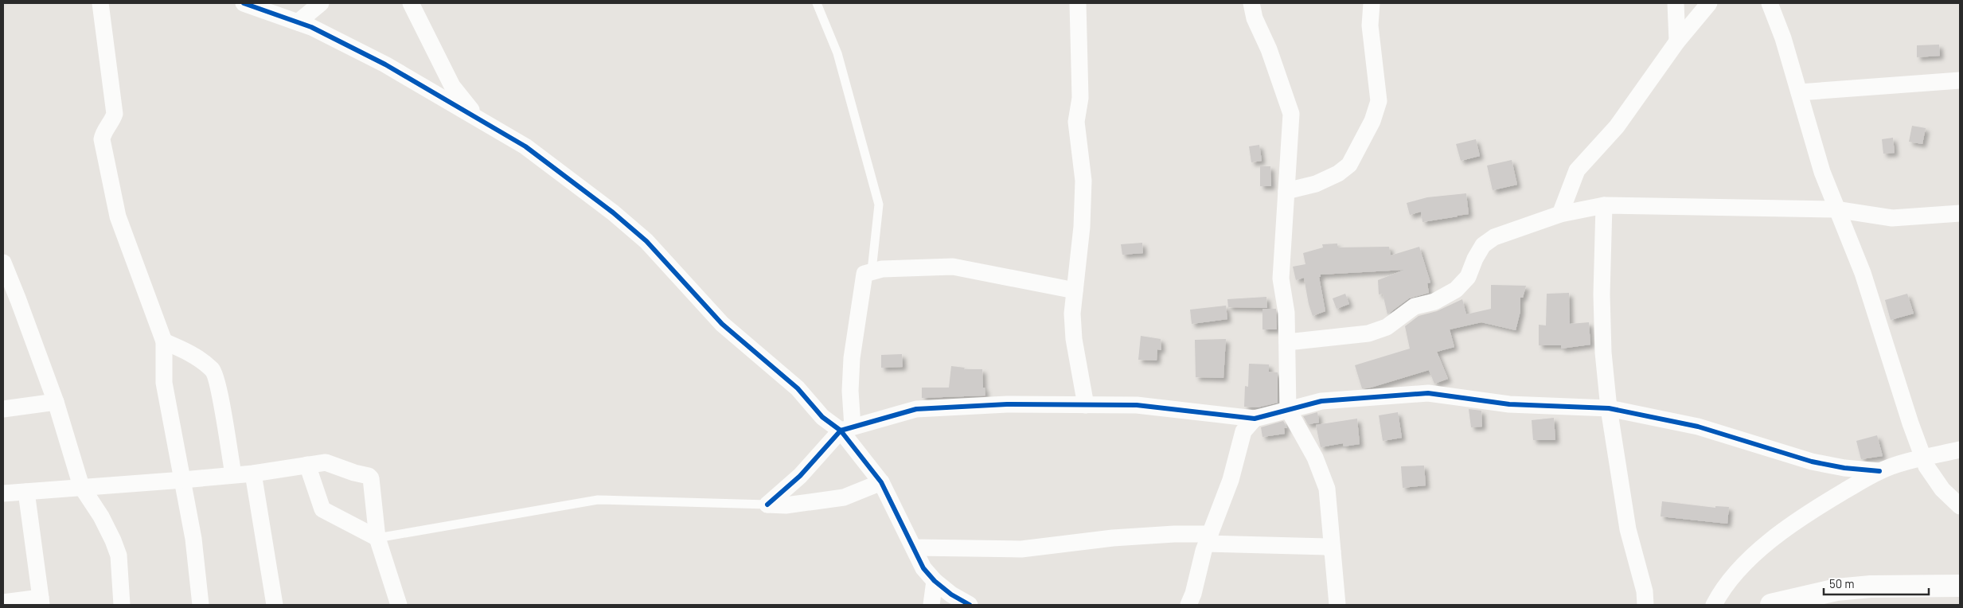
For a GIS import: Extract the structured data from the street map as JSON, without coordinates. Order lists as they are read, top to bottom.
{
  "scale_bar": "50 m"
}
